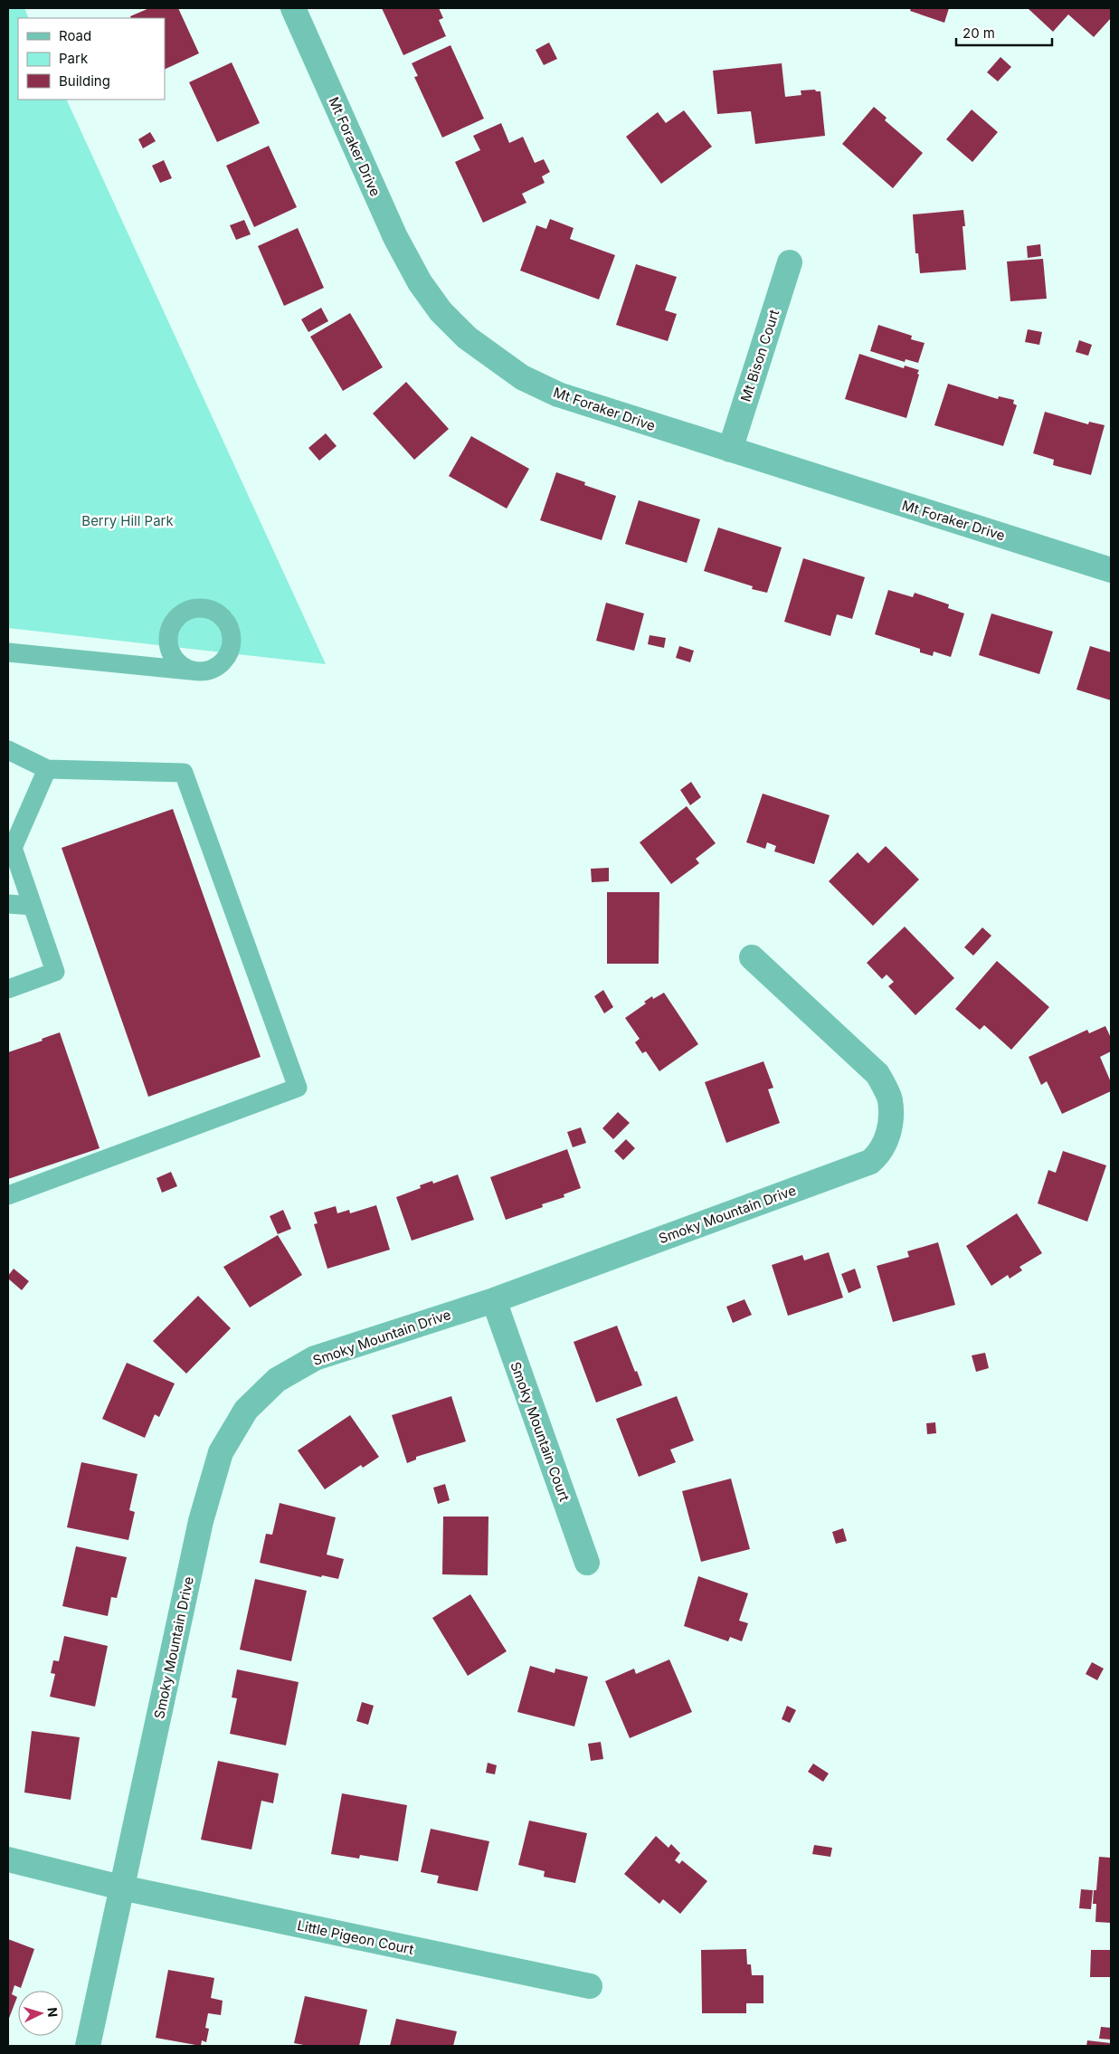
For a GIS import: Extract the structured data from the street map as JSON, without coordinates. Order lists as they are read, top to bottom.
{
  "streets": {
    "street": [
      "Mt Foraker Drive",
      "Mt Bison Court",
      "Smoky Mountain Drive",
      "Smoky Mountain Court",
      "Little Pigeon Court"
    ]
  },
  "crossings": [
    ["Mt Foraker Drive", "Mt Bison Court"],
    ["Smoky Mountain Drive", "Smoky Mountain Court"],
    ["Smoky Mountain Drive", "Little Pigeon Court"]
  ],
  "parks": ["Berry Hill Park"],
  "legend": ["Road", "Park", "Building"],
  "scale_bar": "20 m",
  "north": "right"
}
